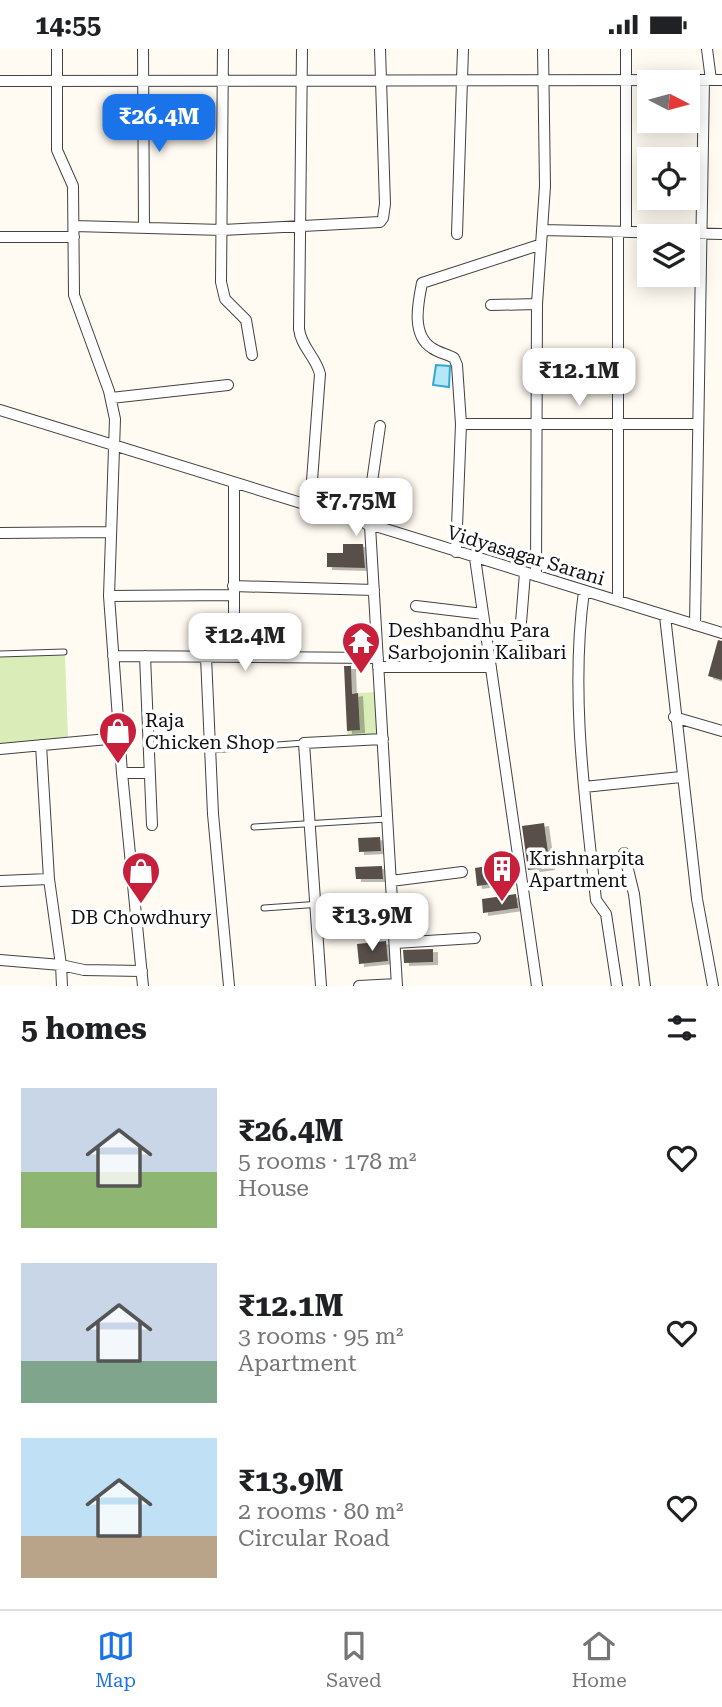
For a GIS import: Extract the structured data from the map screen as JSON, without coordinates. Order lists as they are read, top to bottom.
{
  "streets": {
    "street": ["Vidyasagar Sarani"]
  },
  "places": {
    "temple": ["Deshbandhu Para Sarbojonin Kalibari"],
    "shop": ["Raja Chicken Shop", "DB Chowdhury"],
    "building": ["Krishnarpita Apartment"]
  },
  "north": "right",
  "page": {
    "status": "14:55",
    "price": [
      "₹26.4M",
      "₹12.1M",
      "₹7.75M",
      "₹12.4M",
      "₹13.9M"
    ],
    "heading": "5 homes",
    "list": [
      {
        "name": "₹26.4M",
        "note": "5 rooms · 178 m² · House"
      },
      {
        "name": "₹12.1M",
        "note": "3 rooms · 95 m² · Apartment"
      },
      {
        "name": "₹13.9M",
        "note": "2 rooms · 80 m² · Circular Road"
      }
    ],
    "tabs": ["Map", "Saved", "Home"]
  }
}
